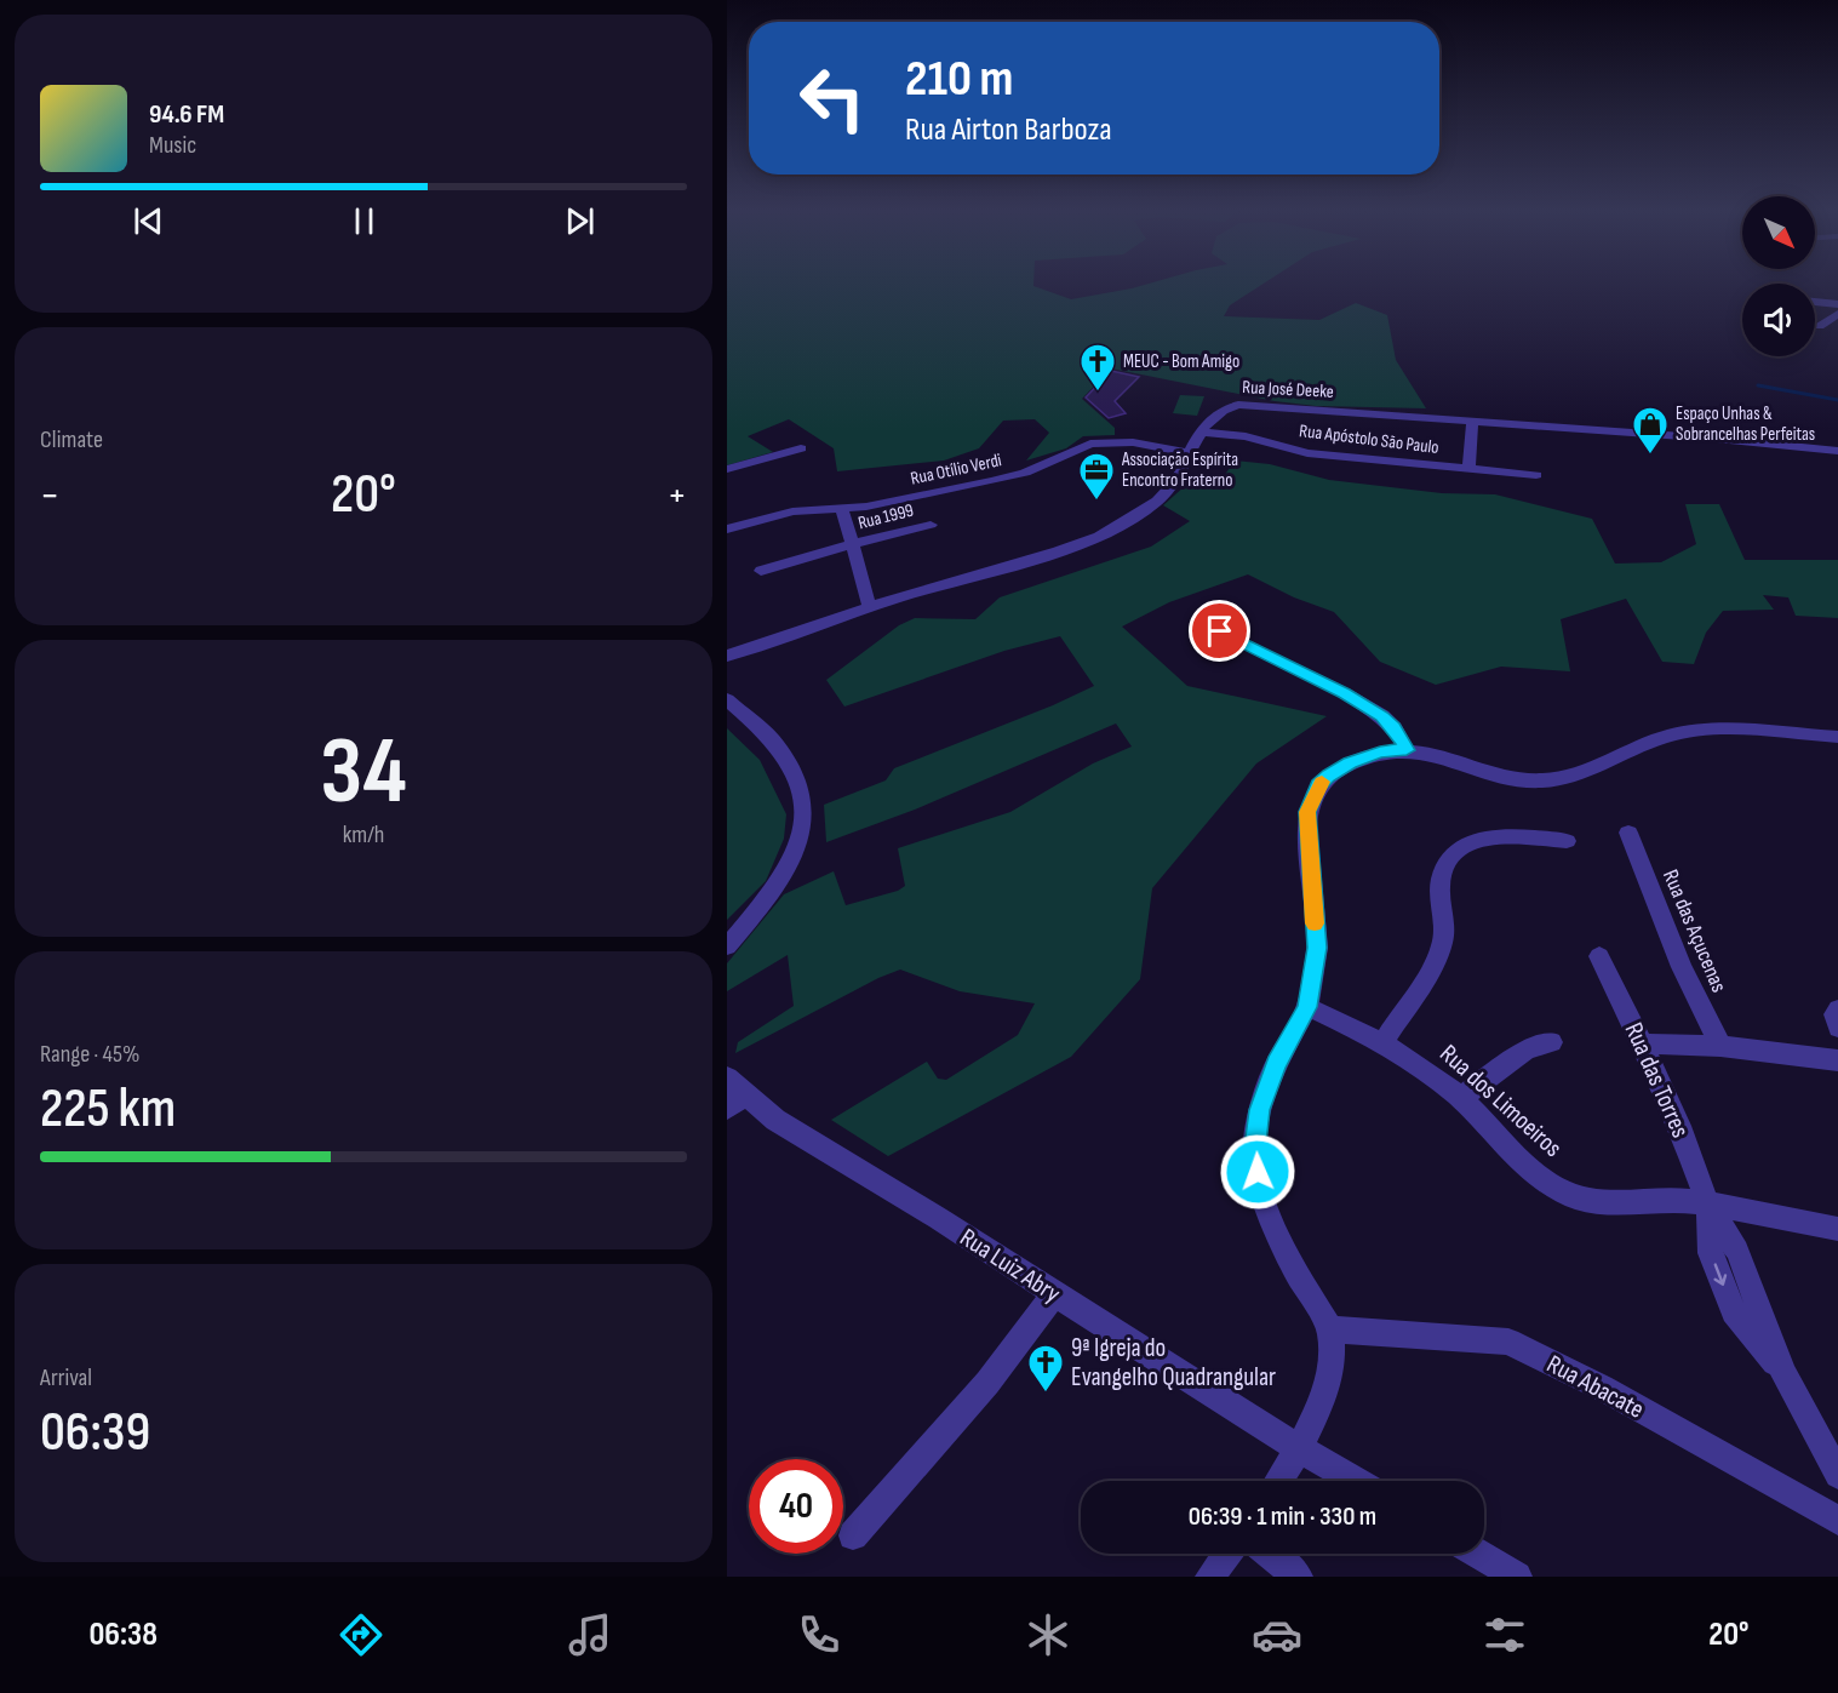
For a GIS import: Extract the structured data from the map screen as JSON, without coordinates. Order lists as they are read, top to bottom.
{
  "streets": {
    "street": [
      "Rua José Deeke",
      "Rua Apóstolo São Paulo",
      "Rua Otílio Verdi",
      "Rua 1999",
      "Rua das Açucenas",
      "Rua das Torres",
      "Rua dos Limoeiros",
      "Rua Luiz Abry",
      "Rua Abacate"
    ]
  },
  "crossings": [
    ["Rua José Deeke", "Rua Apóstolo São Paulo"],
    ["Rua José Deeke", "Rua Otílio Verdi"],
    ["Rua das Torres", "Rua dos Limoeiros"]
  ],
  "places": {
    "church": ["MEUC - Bom Amigo", "9ª Igreja do Evangelho Quadrangular"],
    "shop": ["Espaço Unhas & Sobrancelhas Perfeitas"],
    "office": ["Associação Espírita Encontro Fraterno"]
  },
  "north": "bottom right",
  "page": {
    "turn": ["210 m", "Rua Airton Barboza"],
    "song": ["94.6 FM", "Music"],
    "tile": [
      "Climate",
      ["34", "km/h"],
      ["Range · 45%", "225 km"],
      ["Arrival", "06:39"]
    ],
    "heat": ["−", "20°", "+"],
    "limit": "40",
    "trip": "06:39 · 1 min · 330 m",
    "tabs": ["06:38", "20°"]
  }
}
